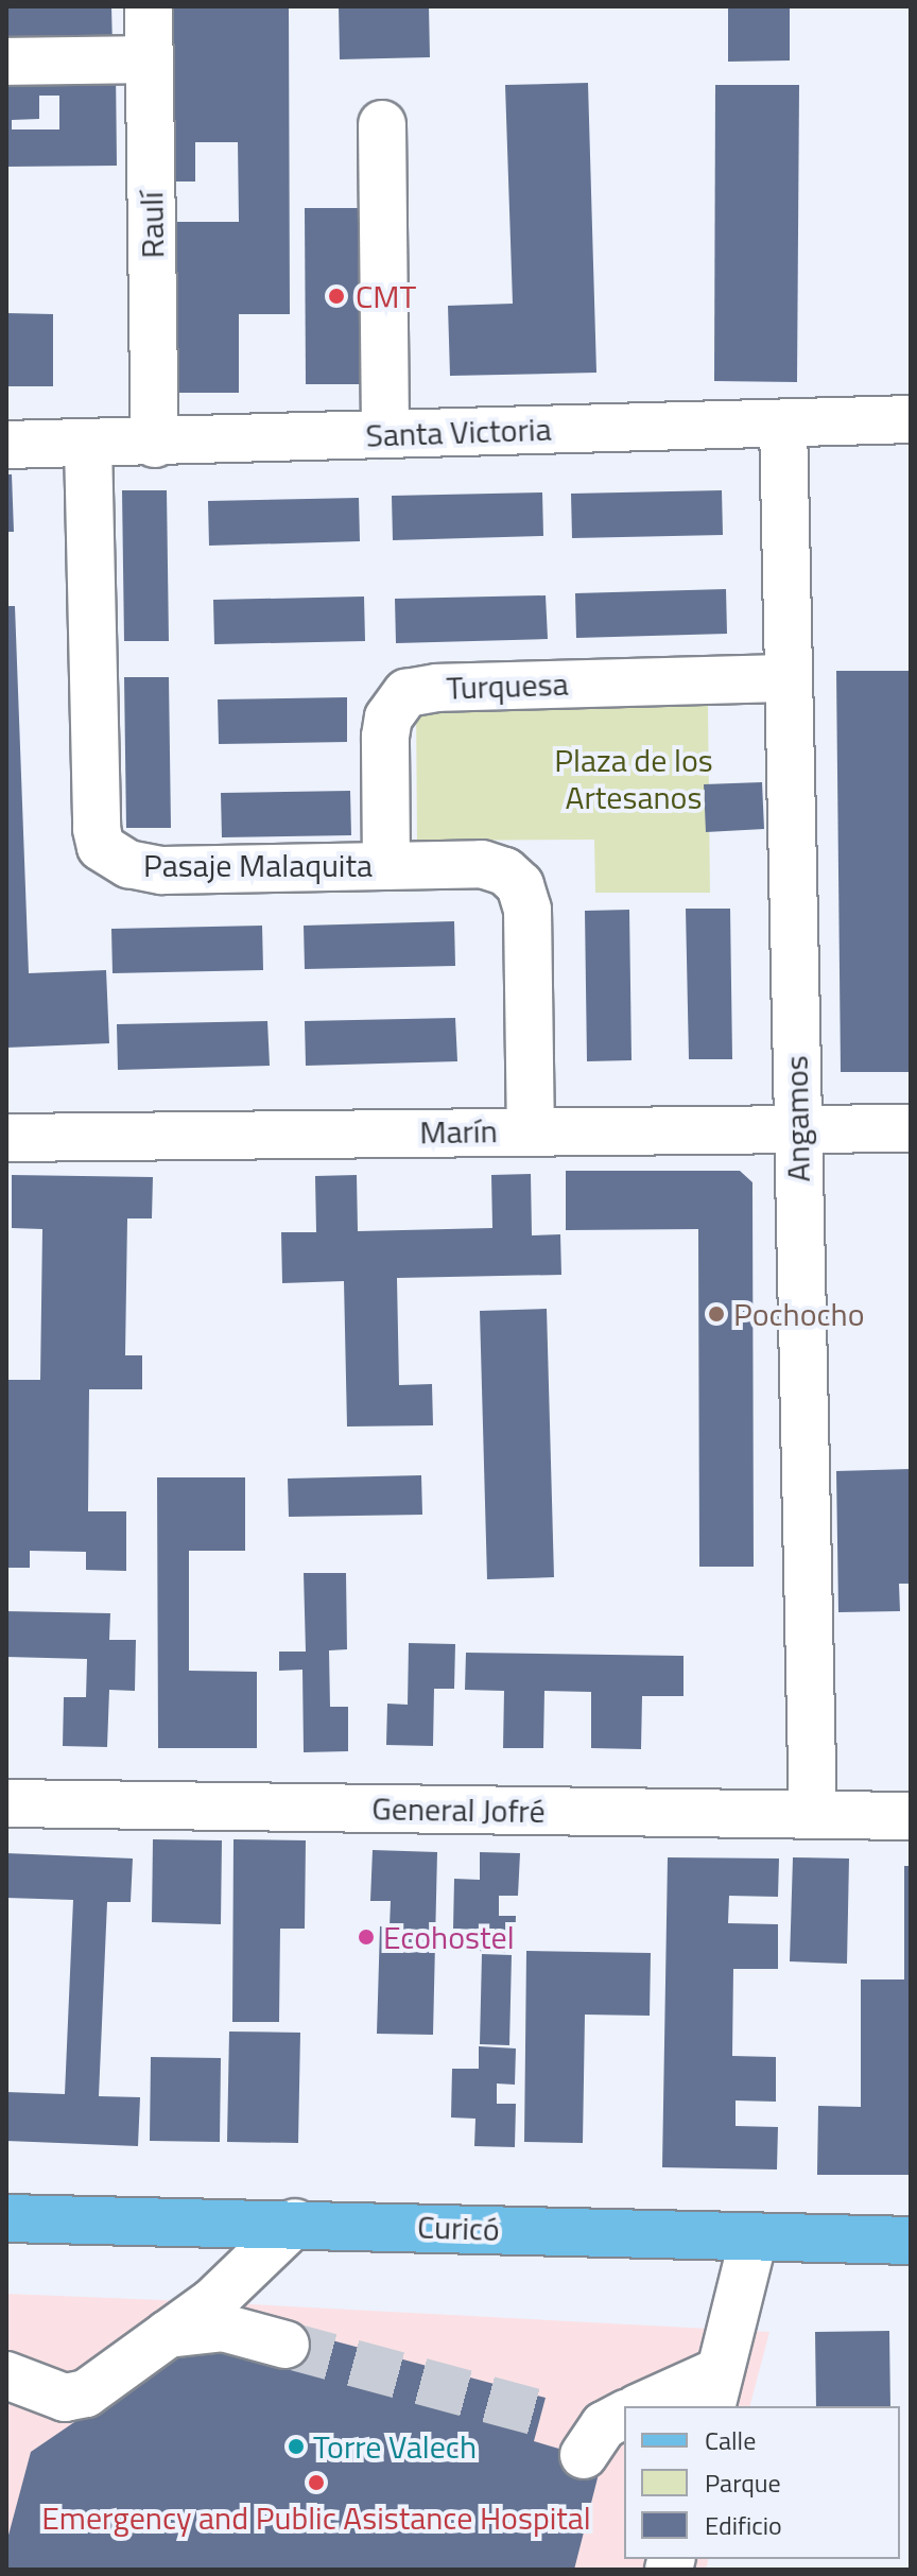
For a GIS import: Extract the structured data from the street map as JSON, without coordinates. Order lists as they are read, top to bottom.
{
  "streets": {
    "main road": ["Curicó"],
    "street": [
      "Raulí",
      "Santa Victoria",
      "Turquesa",
      "Pasaje Malaquita",
      "Angamos",
      "Marín",
      "General Jofré"
    ]
  },
  "crossings": [
    ["Raulí", "Santa Victoria"],
    ["Santa Victoria", "Pasaje Malaquita"],
    ["Santa Victoria", "Angamos"],
    ["Turquesa", "Pasaje Malaquita"],
    ["Turquesa", "Angamos"],
    ["Pasaje Malaquita", "Marín"],
    ["Angamos", "Marín"],
    ["Angamos", "General Jofré"]
  ],
  "parks": ["Plaza de los Artesanos"],
  "places": [
    "CMT",
    "Pochocho",
    "Ecohostel",
    "Torre Valech",
    "Emergency and Public Asistance Hospital"
  ],
  "legend": ["Calle", "Parque", "Edificio"]
}
